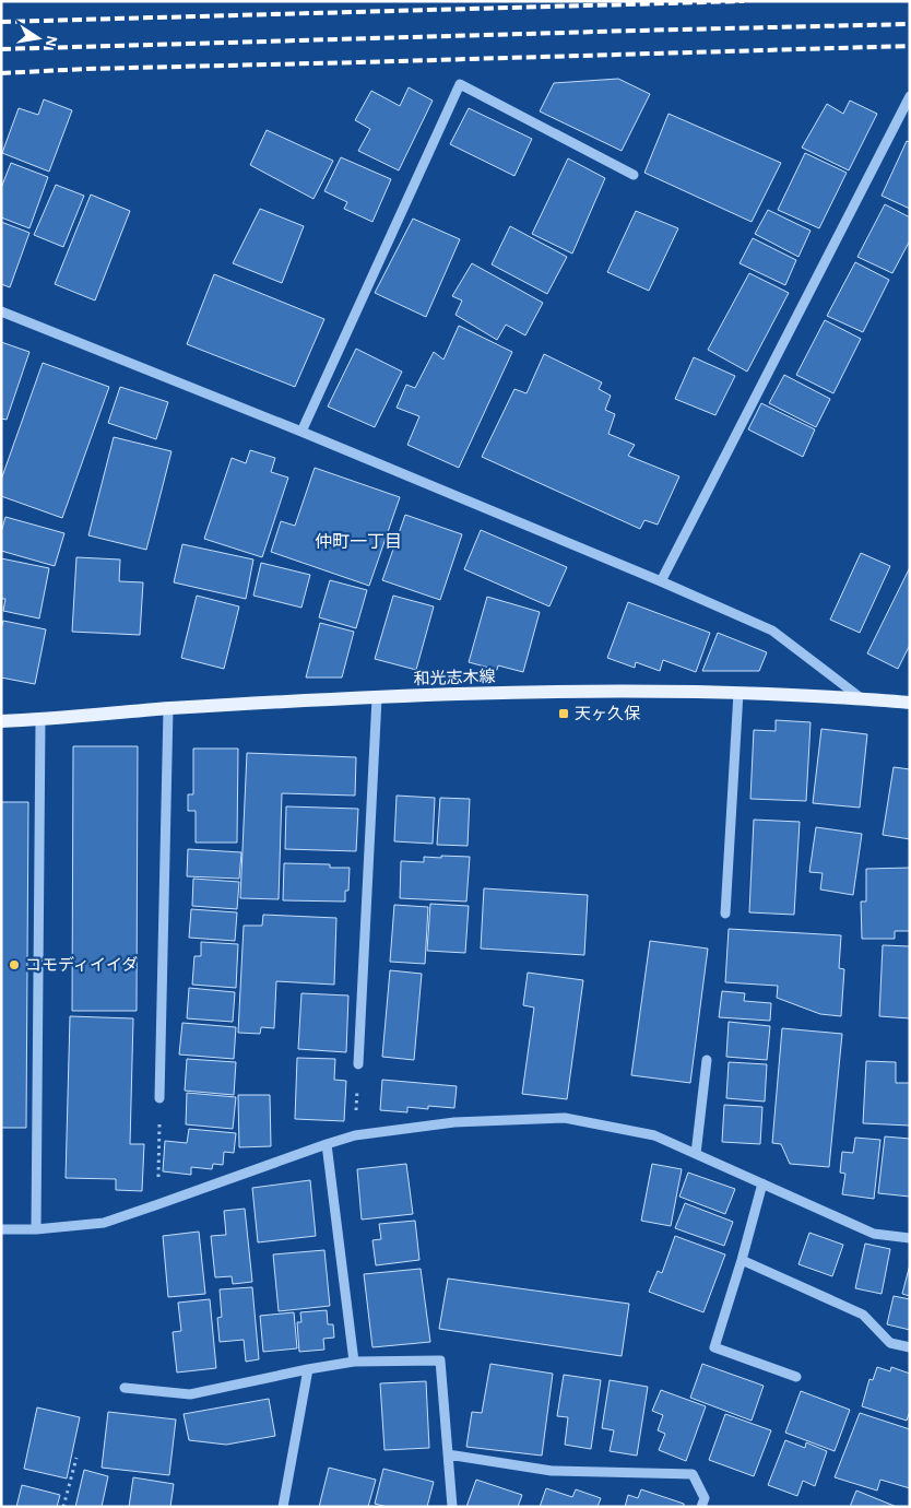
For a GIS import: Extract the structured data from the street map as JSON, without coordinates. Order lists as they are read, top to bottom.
{
  "streets": {
    "main road": ["和光志木線"]
  },
  "districts": ["仲町一丁目"],
  "places": {
    "transit": ["天ヶ久保"],
    "other": ["コモディイイダ"]
  },
  "north": "right"
}
